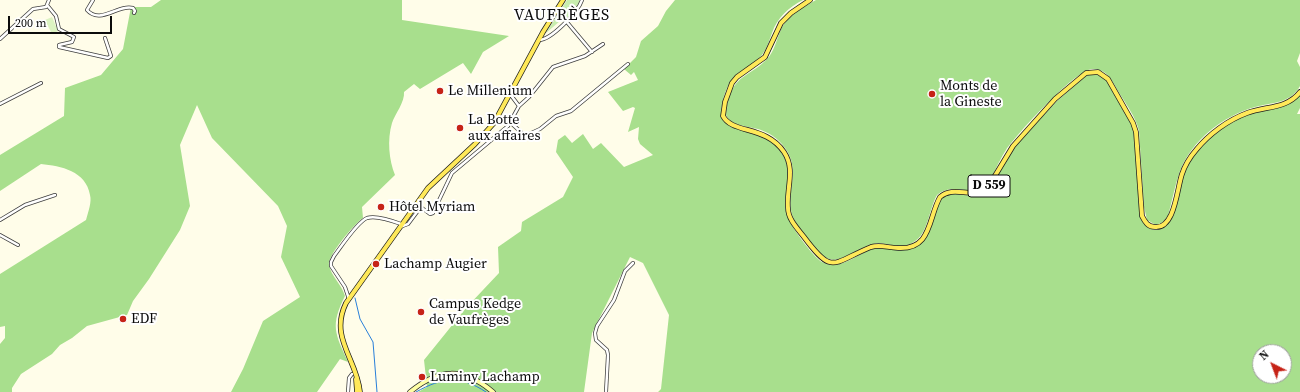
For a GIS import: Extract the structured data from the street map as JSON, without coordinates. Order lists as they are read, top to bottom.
{
  "streets": {
    "main road": ["D 559"]
  },
  "districts": ["VAUFRÈGES"],
  "places": [
    "Le Millenium",
    "Monts de la Gineste",
    "La Botte aux affaires",
    "Hôtel Myriam",
    "Lachamp Augier",
    "Campus Kedge de Vaufrèges",
    "EDF",
    "Luminy Lachamp"
  ],
  "scale_bar": "200 m",
  "north": "top left"
}
